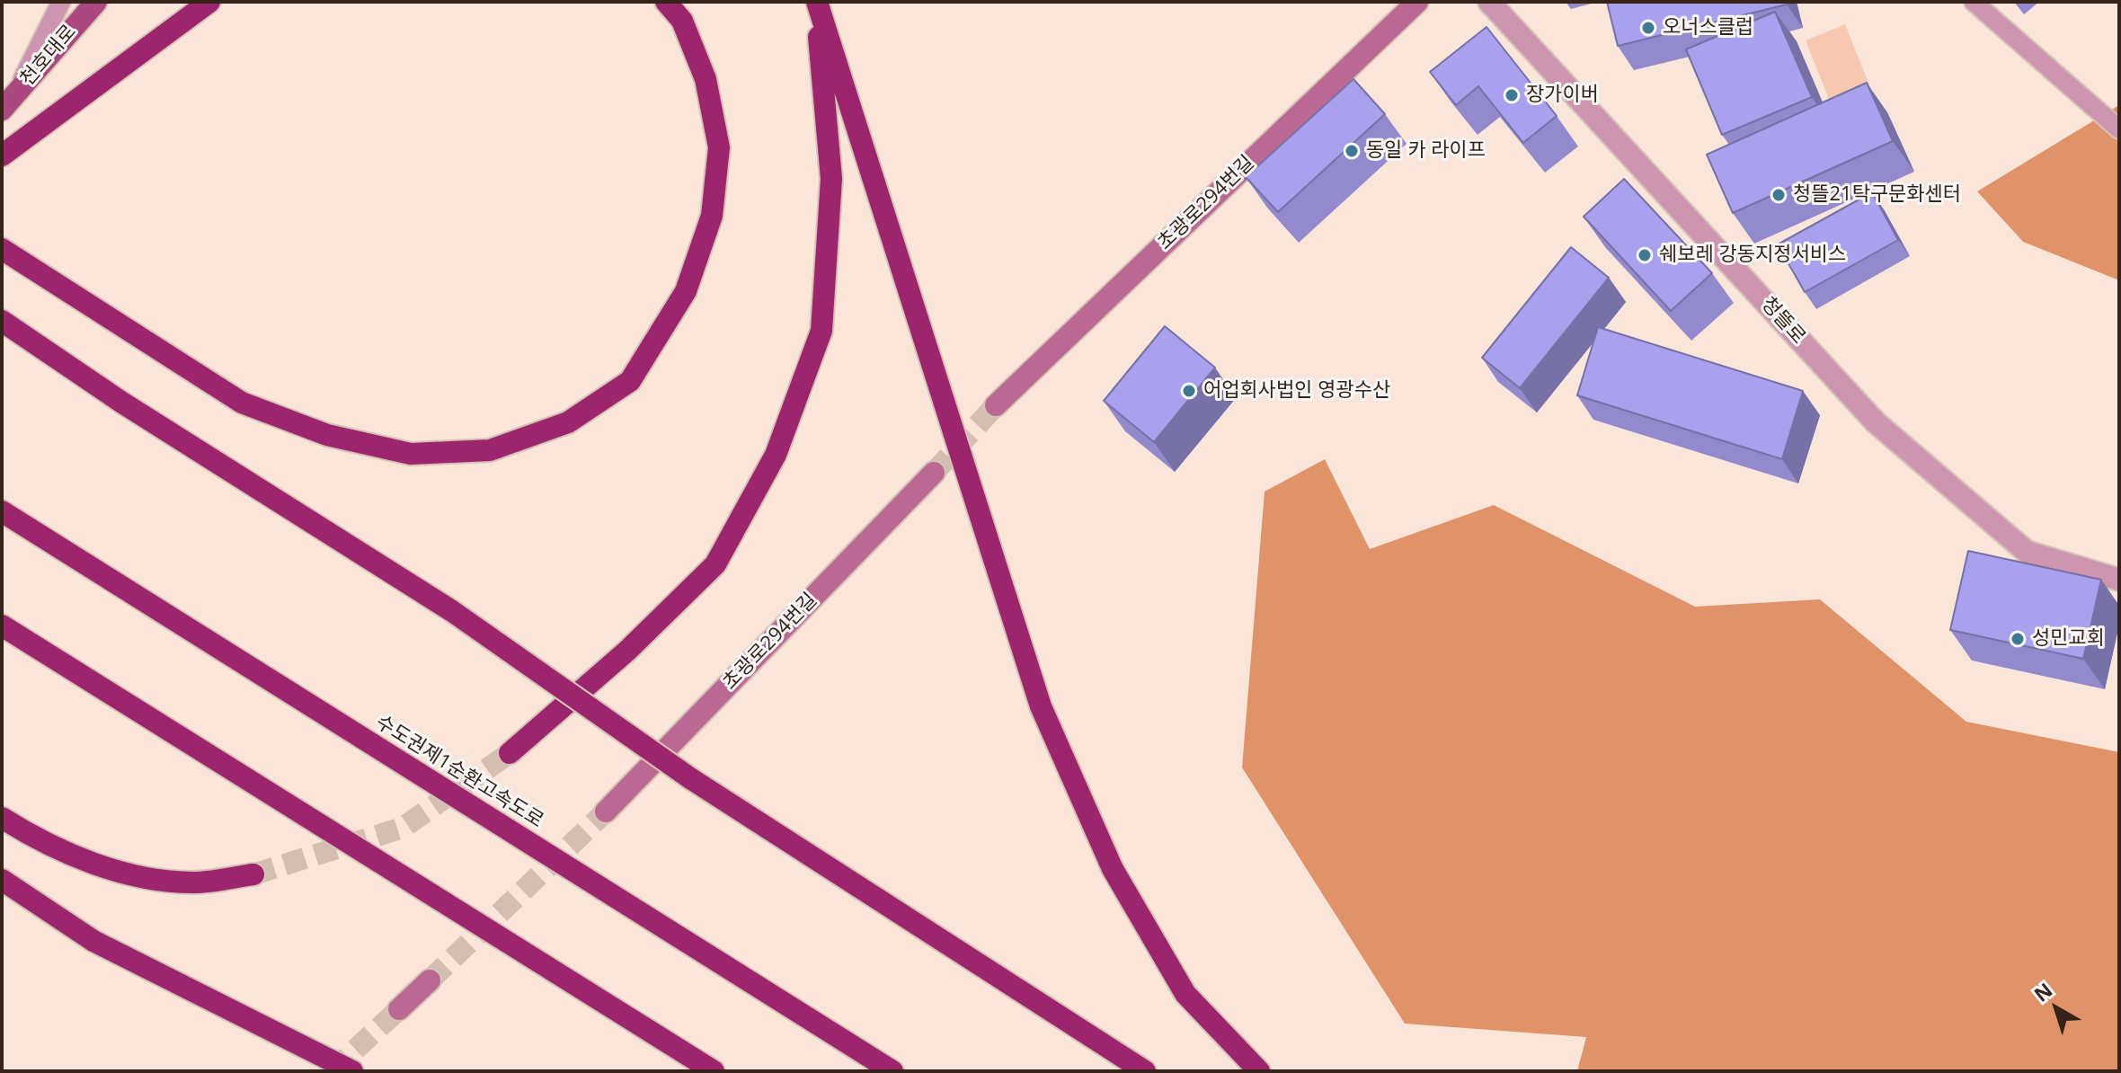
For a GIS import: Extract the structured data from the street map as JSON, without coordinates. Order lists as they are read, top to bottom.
{
  "streets": {
    "highway": ["수도권제1순환고속도로"],
    "main road": ["천호대로"],
    "street": ["초광로294번길", "청뜰로"]
  },
  "places": [
    "오너스클럽",
    "장가이버",
    "동일 카 라이프",
    "청뜰21탁구문화센터",
    "쉐보레 강동지정서비스",
    "어업회사법인 영광수산",
    "성민교회"
  ],
  "north": "top left"
}
